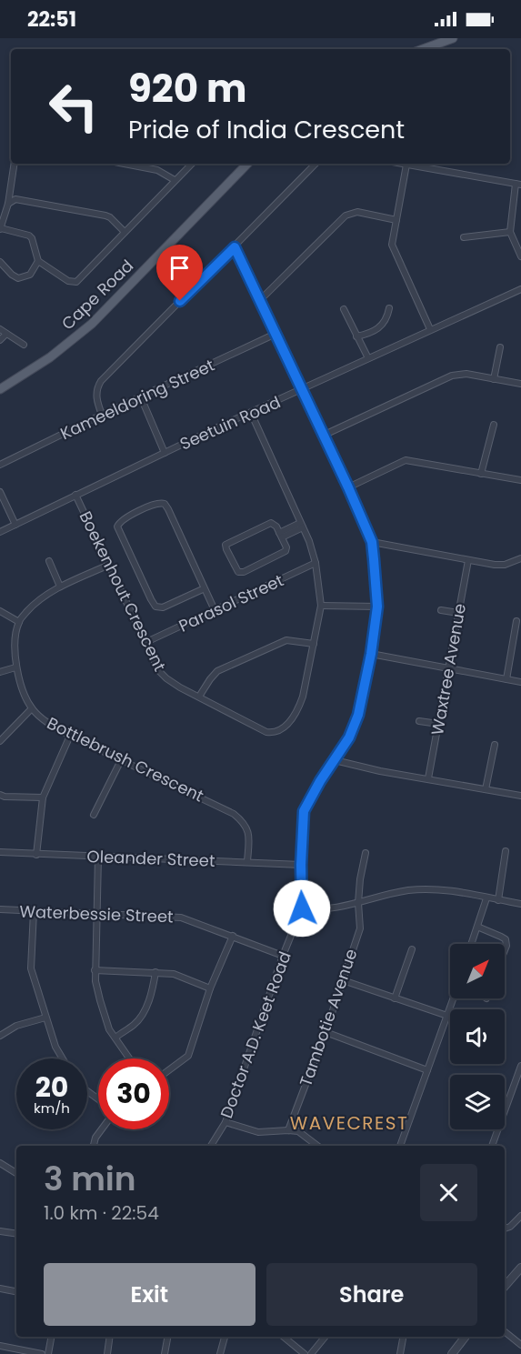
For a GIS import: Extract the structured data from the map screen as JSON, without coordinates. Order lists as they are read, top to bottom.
{
  "streets": {
    "main road": ["Cape Road"],
    "street": [
      "Kameeldoring Street",
      "Seetuin Road",
      "Boekenhout Crescent",
      "Parasol Street",
      "Waxtree Avenue",
      "Bottlebrush Crescent",
      "Oleander Street",
      "Waterbessie Street",
      "Tambotie Avenue",
      "Doctor A.D. Keet Road"
    ]
  },
  "crossings": [
    ["Kameeldoring Street", "Doctor A.D. Keet Road"],
    ["Seetuin Road", "Boekenhout Crescent"],
    ["Seetuin Road", "Doctor A.D. Keet Road"],
    ["Boekenhout Crescent", "Parasol Street"],
    ["Bottlebrush Crescent", "Oleander Street"],
    ["Oleander Street", "Doctor A.D. Keet Road"],
    ["Waterbessie Street", "Doctor A.D. Keet Road"]
  ],
  "districts": ["WAVECREST"],
  "north": "top right",
  "page": {
    "status": "22:51",
    "turn": ["920 m", "Pride of India Crescent"],
    "speed": "20 km/h",
    "limit": "30",
    "heading": ["3 min", "1.0 km · 22:54"],
    "buttons": ["Exit", "Share"]
  }
}
